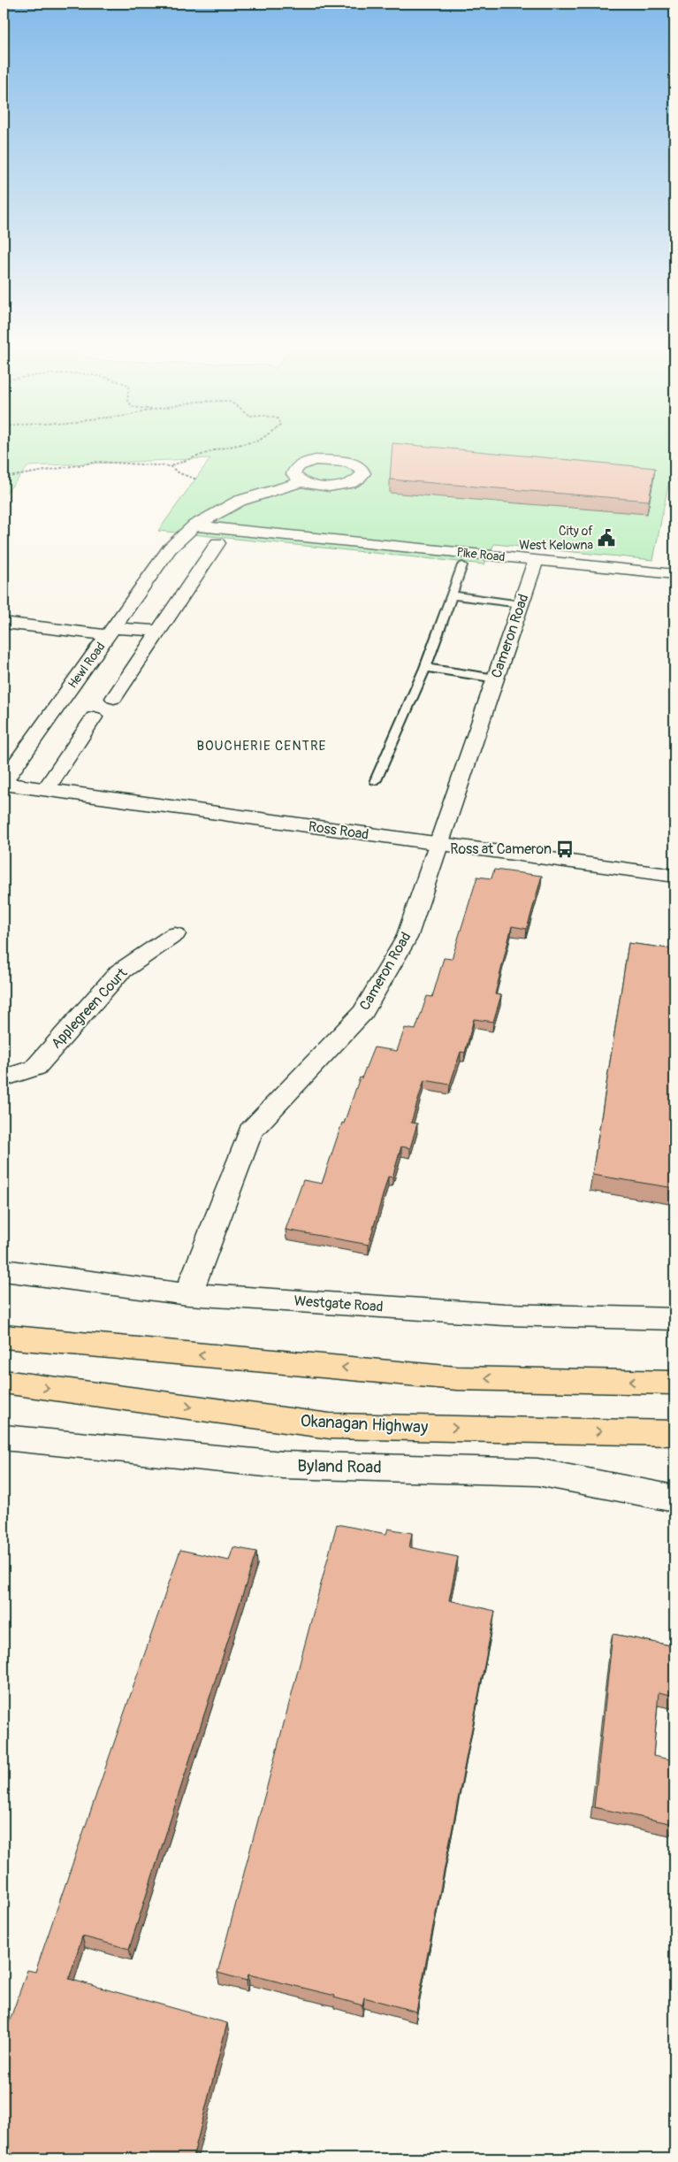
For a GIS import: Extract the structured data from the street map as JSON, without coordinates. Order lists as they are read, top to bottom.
{
  "streets": {
    "highway": ["Okanagan Highway"],
    "street": [
      "Pike Road",
      "Cameron Road",
      "Hewl Road",
      "Ross Road",
      "Applegreen Court",
      "Westgate Road",
      "Byland Road"
    ]
  },
  "crossings": [
    ["Pike Road", "Cameron Road"],
    ["Pike Road", "Hewl Road"],
    ["Cameron Road", "Ross Road"],
    ["Cameron Road", "Westgate Road"],
    ["Hewl Road", "Ross Road"]
  ],
  "districts": ["BOUCHERIE CENTRE"],
  "places": {
    "public building": ["City of West Kelowna"],
    "bus stop": ["Ross at Cameron"]
  }
}
